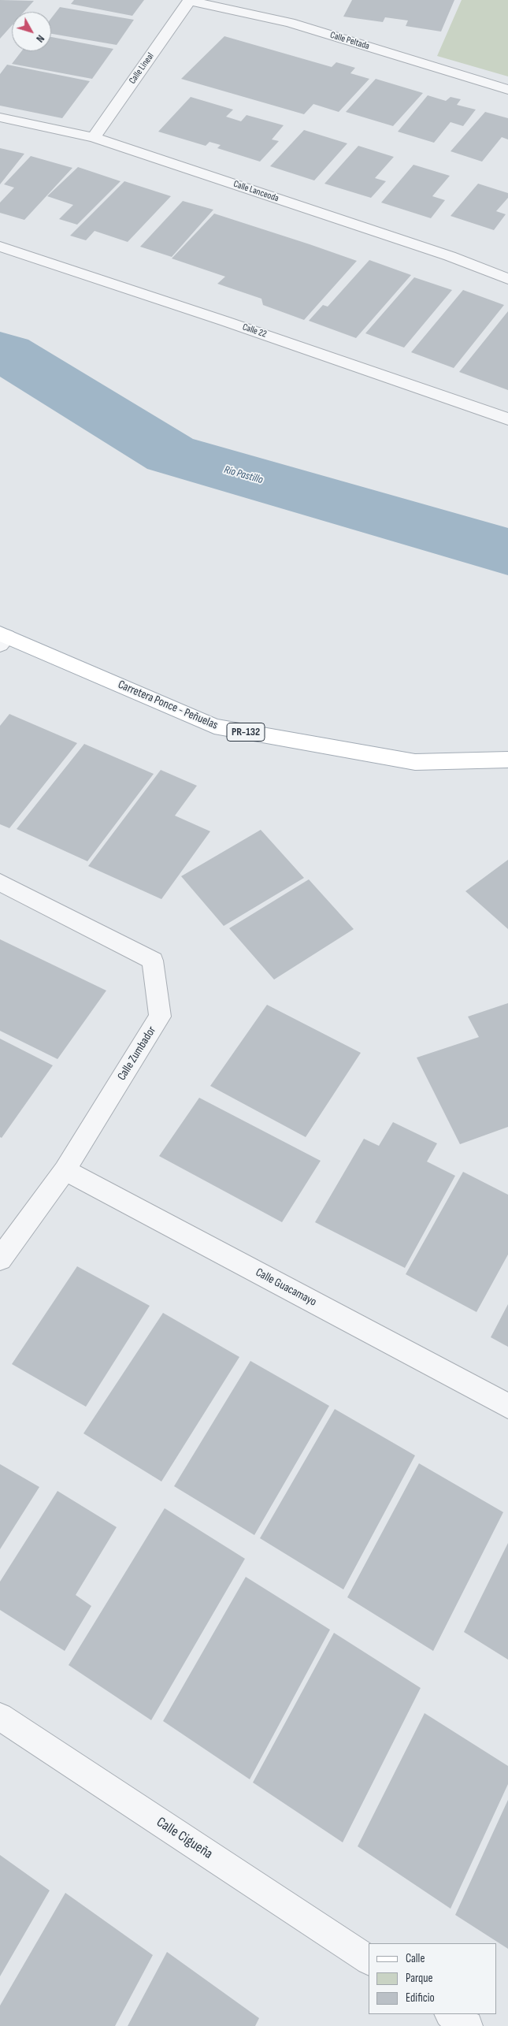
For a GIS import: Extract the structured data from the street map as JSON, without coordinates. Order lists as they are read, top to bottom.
{
  "streets": {
    "main road": ["Carretera Ponce - Peñuelas", "PR-132"],
    "street": [
      "Calle Peltada",
      "Calle Lineal",
      "Calle Lanceoda",
      "Calle 22",
      "Calle Zumbador",
      "Calle Guacamayo",
      "Calle Cigueña"
    ]
  },
  "crossings": [
    ["Calle Peltada", "Calle Lineal"],
    ["Calle Lineal", "Calle Lanceoda"],
    ["Calle Zumbador", "Calle Guacamayo"]
  ],
  "water": ["Río Pastillo"],
  "legend": ["Calle", "Parque", "Edificio"],
  "north": "bottom right"
}
